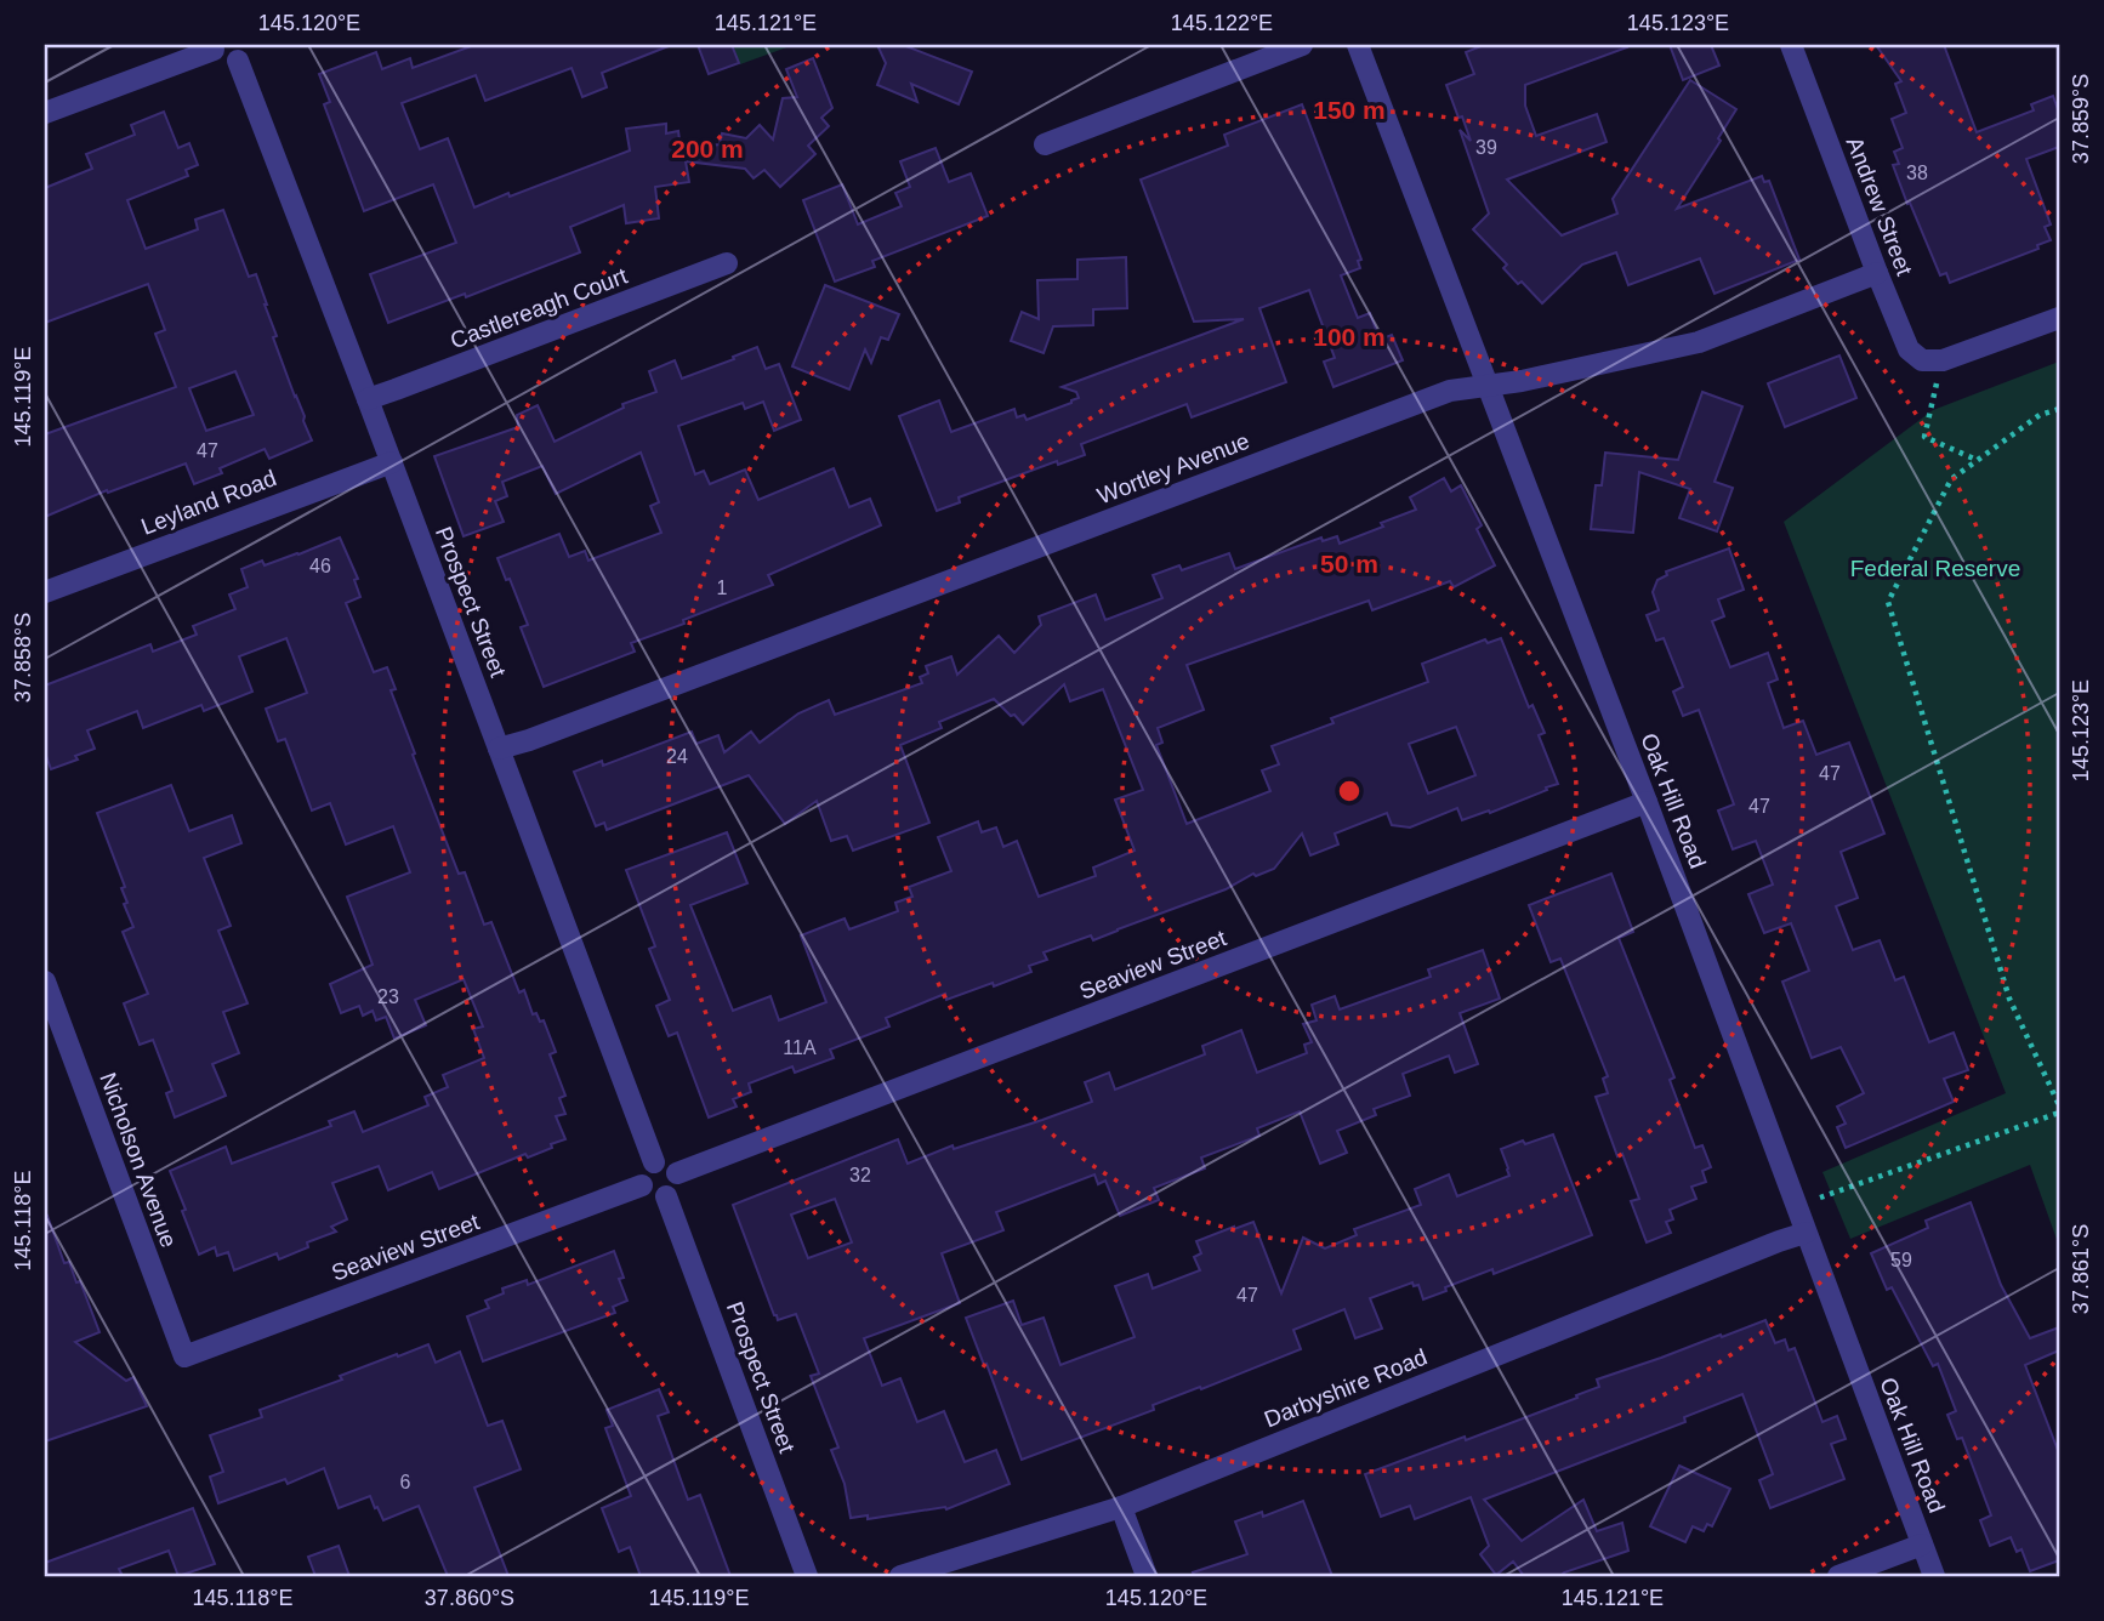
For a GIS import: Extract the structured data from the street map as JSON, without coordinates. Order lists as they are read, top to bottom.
{
  "streets": {
    "street": [
      "Andrew Street",
      "Castlereagh Court",
      "Wortley Avenue",
      "Leyland Road",
      "Prospect Street",
      "Oak Hill Road",
      "Seaview Street",
      "Nicholson Avenue",
      "Darbyshire Road"
    ]
  },
  "crossings": [
    ["Andrew Street", "Wortley Avenue"],
    ["Castlereagh Court", "Prospect Street"],
    ["Wortley Avenue", "Prospect Street"],
    ["Wortley Avenue", "Oak Hill Road"],
    ["Leyland Road", "Prospect Street"],
    ["Prospect Street", "Seaview Street"],
    ["Oak Hill Road", "Seaview Street"],
    ["Oak Hill Road", "Darbyshire Road"],
    ["Seaview Street", "Nicholson Avenue"]
  ],
  "parks": ["Federal Reserve"],
  "house_numbers": [
    "39",
    "38",
    "47",
    "46",
    "1",
    "24",
    "47",
    "47",
    "23",
    "11A",
    "32",
    "59",
    "47",
    "6"
  ],
  "coordinates": [
    "145.120°E",
    "145.121°E",
    "145.122°E",
    "145.123°E",
    "37.859°S",
    "145.119°E",
    "37.858°S",
    "145.118°E",
    "37.861°S",
    "37.860°S"
  ],
  "rings": [
    "150 m",
    "200 m",
    "100 m",
    "50 m"
  ]
}
